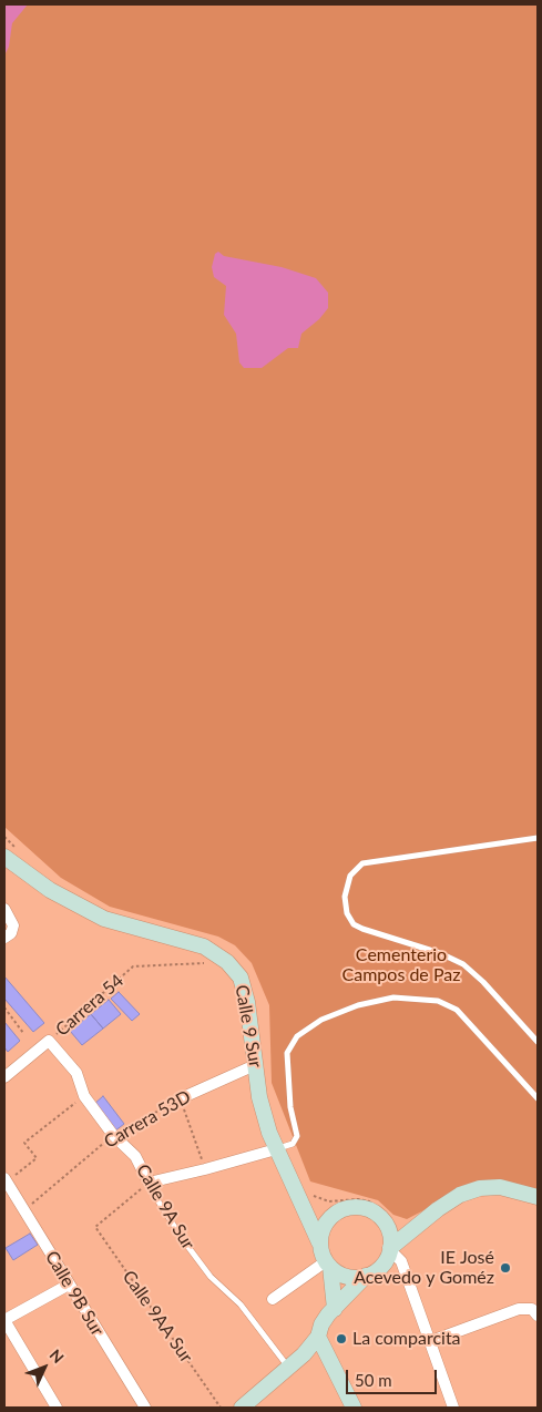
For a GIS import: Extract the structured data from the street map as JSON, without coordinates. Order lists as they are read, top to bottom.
{
  "streets": {
    "main road": ["Calle 9 Sur"],
    "street": [
      "Carrera 54",
      "Carrera 53D",
      "Calle 9A Sur",
      "Calle 9B Sur"
    ],
    "path": ["Calle 9AA Sur"]
  },
  "crossings": [
    ["Carrera 54", "Calle 9A Sur"],
    ["Calle 9 Sur", "Carrera 53D"],
    ["Carrera 53D", "Calle 9A Sur"],
    ["Carrera 53D", "Calle 9B Sur"],
    ["Calle 9A Sur", "Calle 9AA Sur"]
  ],
  "parks": ["Cementerio Campos de Paz"],
  "places": ["IE José Acevedo y Goméz", "La comparcita"],
  "scale_bar": "50 m",
  "north": "top right"
}
